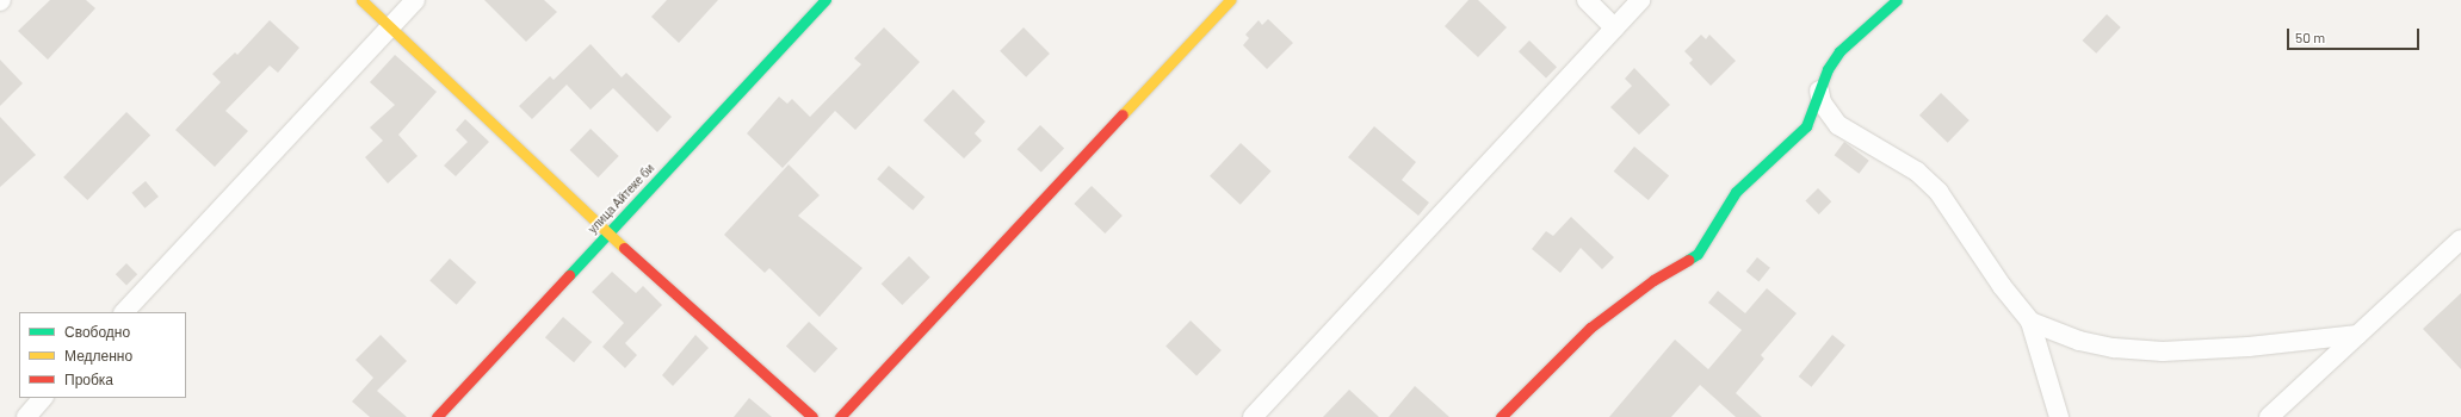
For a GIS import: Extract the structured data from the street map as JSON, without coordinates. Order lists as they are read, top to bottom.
{
  "streets": {
    "street": ["улица Айтеке би"]
  },
  "legend": ["Свободно", "Медленно", "Пробка"],
  "scale_bar": "50 m"
}
